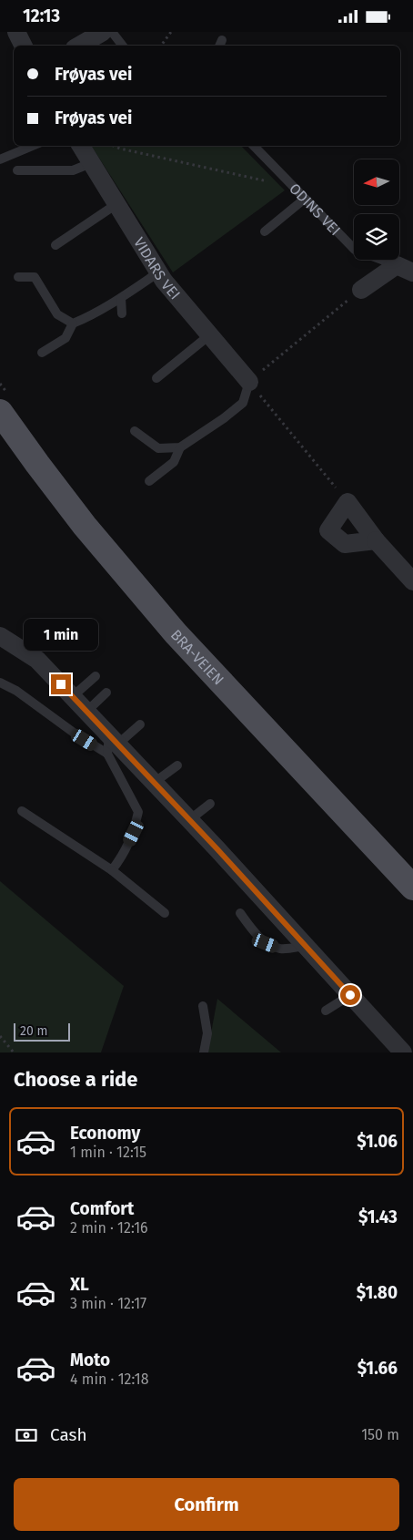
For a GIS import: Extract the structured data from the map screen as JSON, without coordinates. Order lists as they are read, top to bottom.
{
  "streets": {
    "main road": ["BRA-VEIEN"],
    "street": ["VIDARS VEI"],
    "lane": ["ODINS VEI"]
  },
  "scale_bar": "20 m",
  "north": "left",
  "page": {
    "status": "12:13",
    "banner": ["Frøyas vei", "Frøyas vei"],
    "bubble": "1 min",
    "scale": "20 m",
    "heading": "Choose a ride",
    "list": [
      {
        "name": "Economy",
        "note": "1 min · 12:15",
        "value": "$1.06"
      },
      {
        "name": "Comfort",
        "note": "2 min · 12:16",
        "value": "$1.43"
      },
      {
        "name": "XL",
        "note": "3 min · 12:17",
        "value": "$1.80"
      },
      {
        "name": "Moto",
        "note": "4 min · 12:18",
        "value": "$1.66"
      }
    ],
    "pay": ["Cash", "150 m"],
    "buttons": "Confirm"
  }
}
